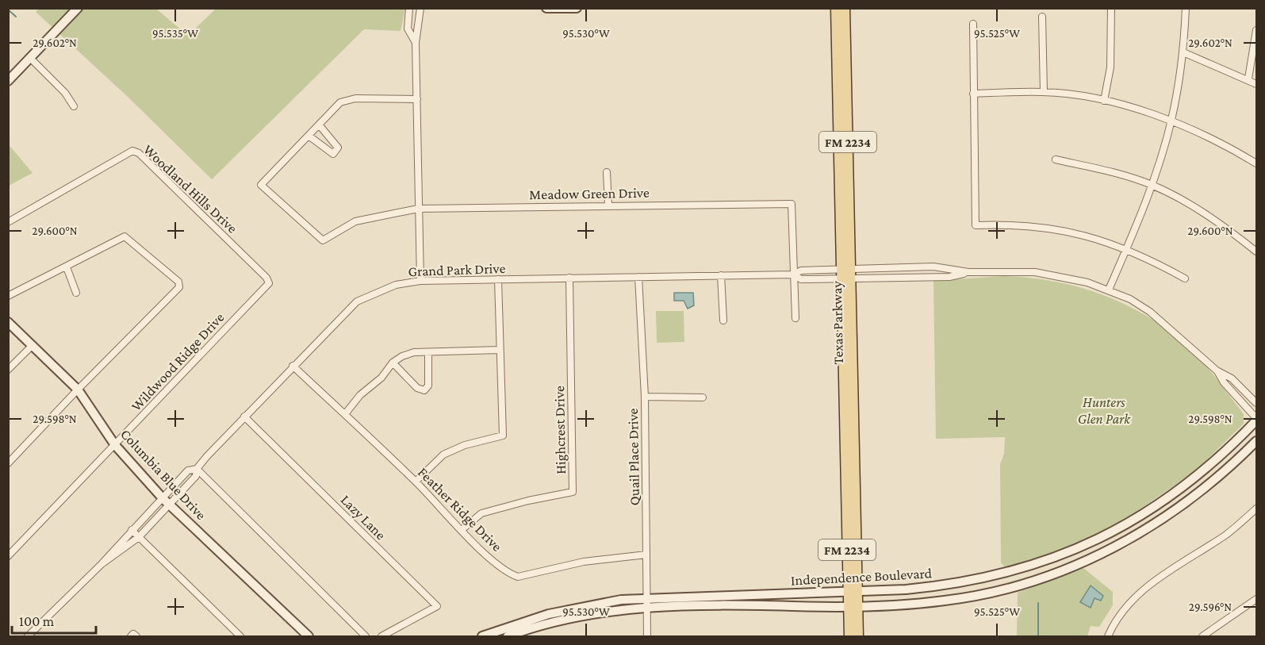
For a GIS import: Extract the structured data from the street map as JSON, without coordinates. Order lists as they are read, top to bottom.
{
  "streets": {
    "main road": [
      "FM 2234",
      "Texas Parkway",
      "Columbia Blue Drive",
      "Independence Boulevard"
    ],
    "street": [
      "Woodland Hills Drive",
      "Meadow Green Drive",
      "Grand Park Drive",
      "Wildwood Ridge Drive",
      "Highcrest Drive",
      "Quail Place Drive",
      "Feather Ridge Drive",
      "Lazy Lane"
    ]
  },
  "crossings": [
    ["Woodland Hills Drive", "Wildwood Ridge Drive"],
    ["Meadow Green Drive", "Grand Park Drive"],
    ["Grand Park Drive", "Texas Parkway"],
    ["Grand Park Drive", "Highcrest Drive"],
    ["Grand Park Drive", "Quail Place Drive"],
    ["Grand Park Drive", "Columbia Blue Drive"],
    ["Grand Park Drive", "Feather Ridge Drive"],
    ["Grand Park Drive", "Lazy Lane"],
    ["Grand Park Drive", "Independence Boulevard"],
    ["Texas Parkway", "Independence Boulevard"],
    ["Wildwood Ridge Drive", "Columbia Blue Drive"],
    ["Highcrest Drive", "Feather Ridge Drive"],
    ["Quail Place Drive", "Feather Ridge Drive"],
    ["Quail Place Drive", "Independence Boulevard"]
  ],
  "parks": ["Hunters Glen Park"],
  "scale_bar": "100 m",
  "coordinates": [
    "95.535°W",
    "95.530°W",
    "95.525°W",
    "29.602°N",
    "29.600°N",
    "29.598°N",
    "29.596°N"
  ]
}
